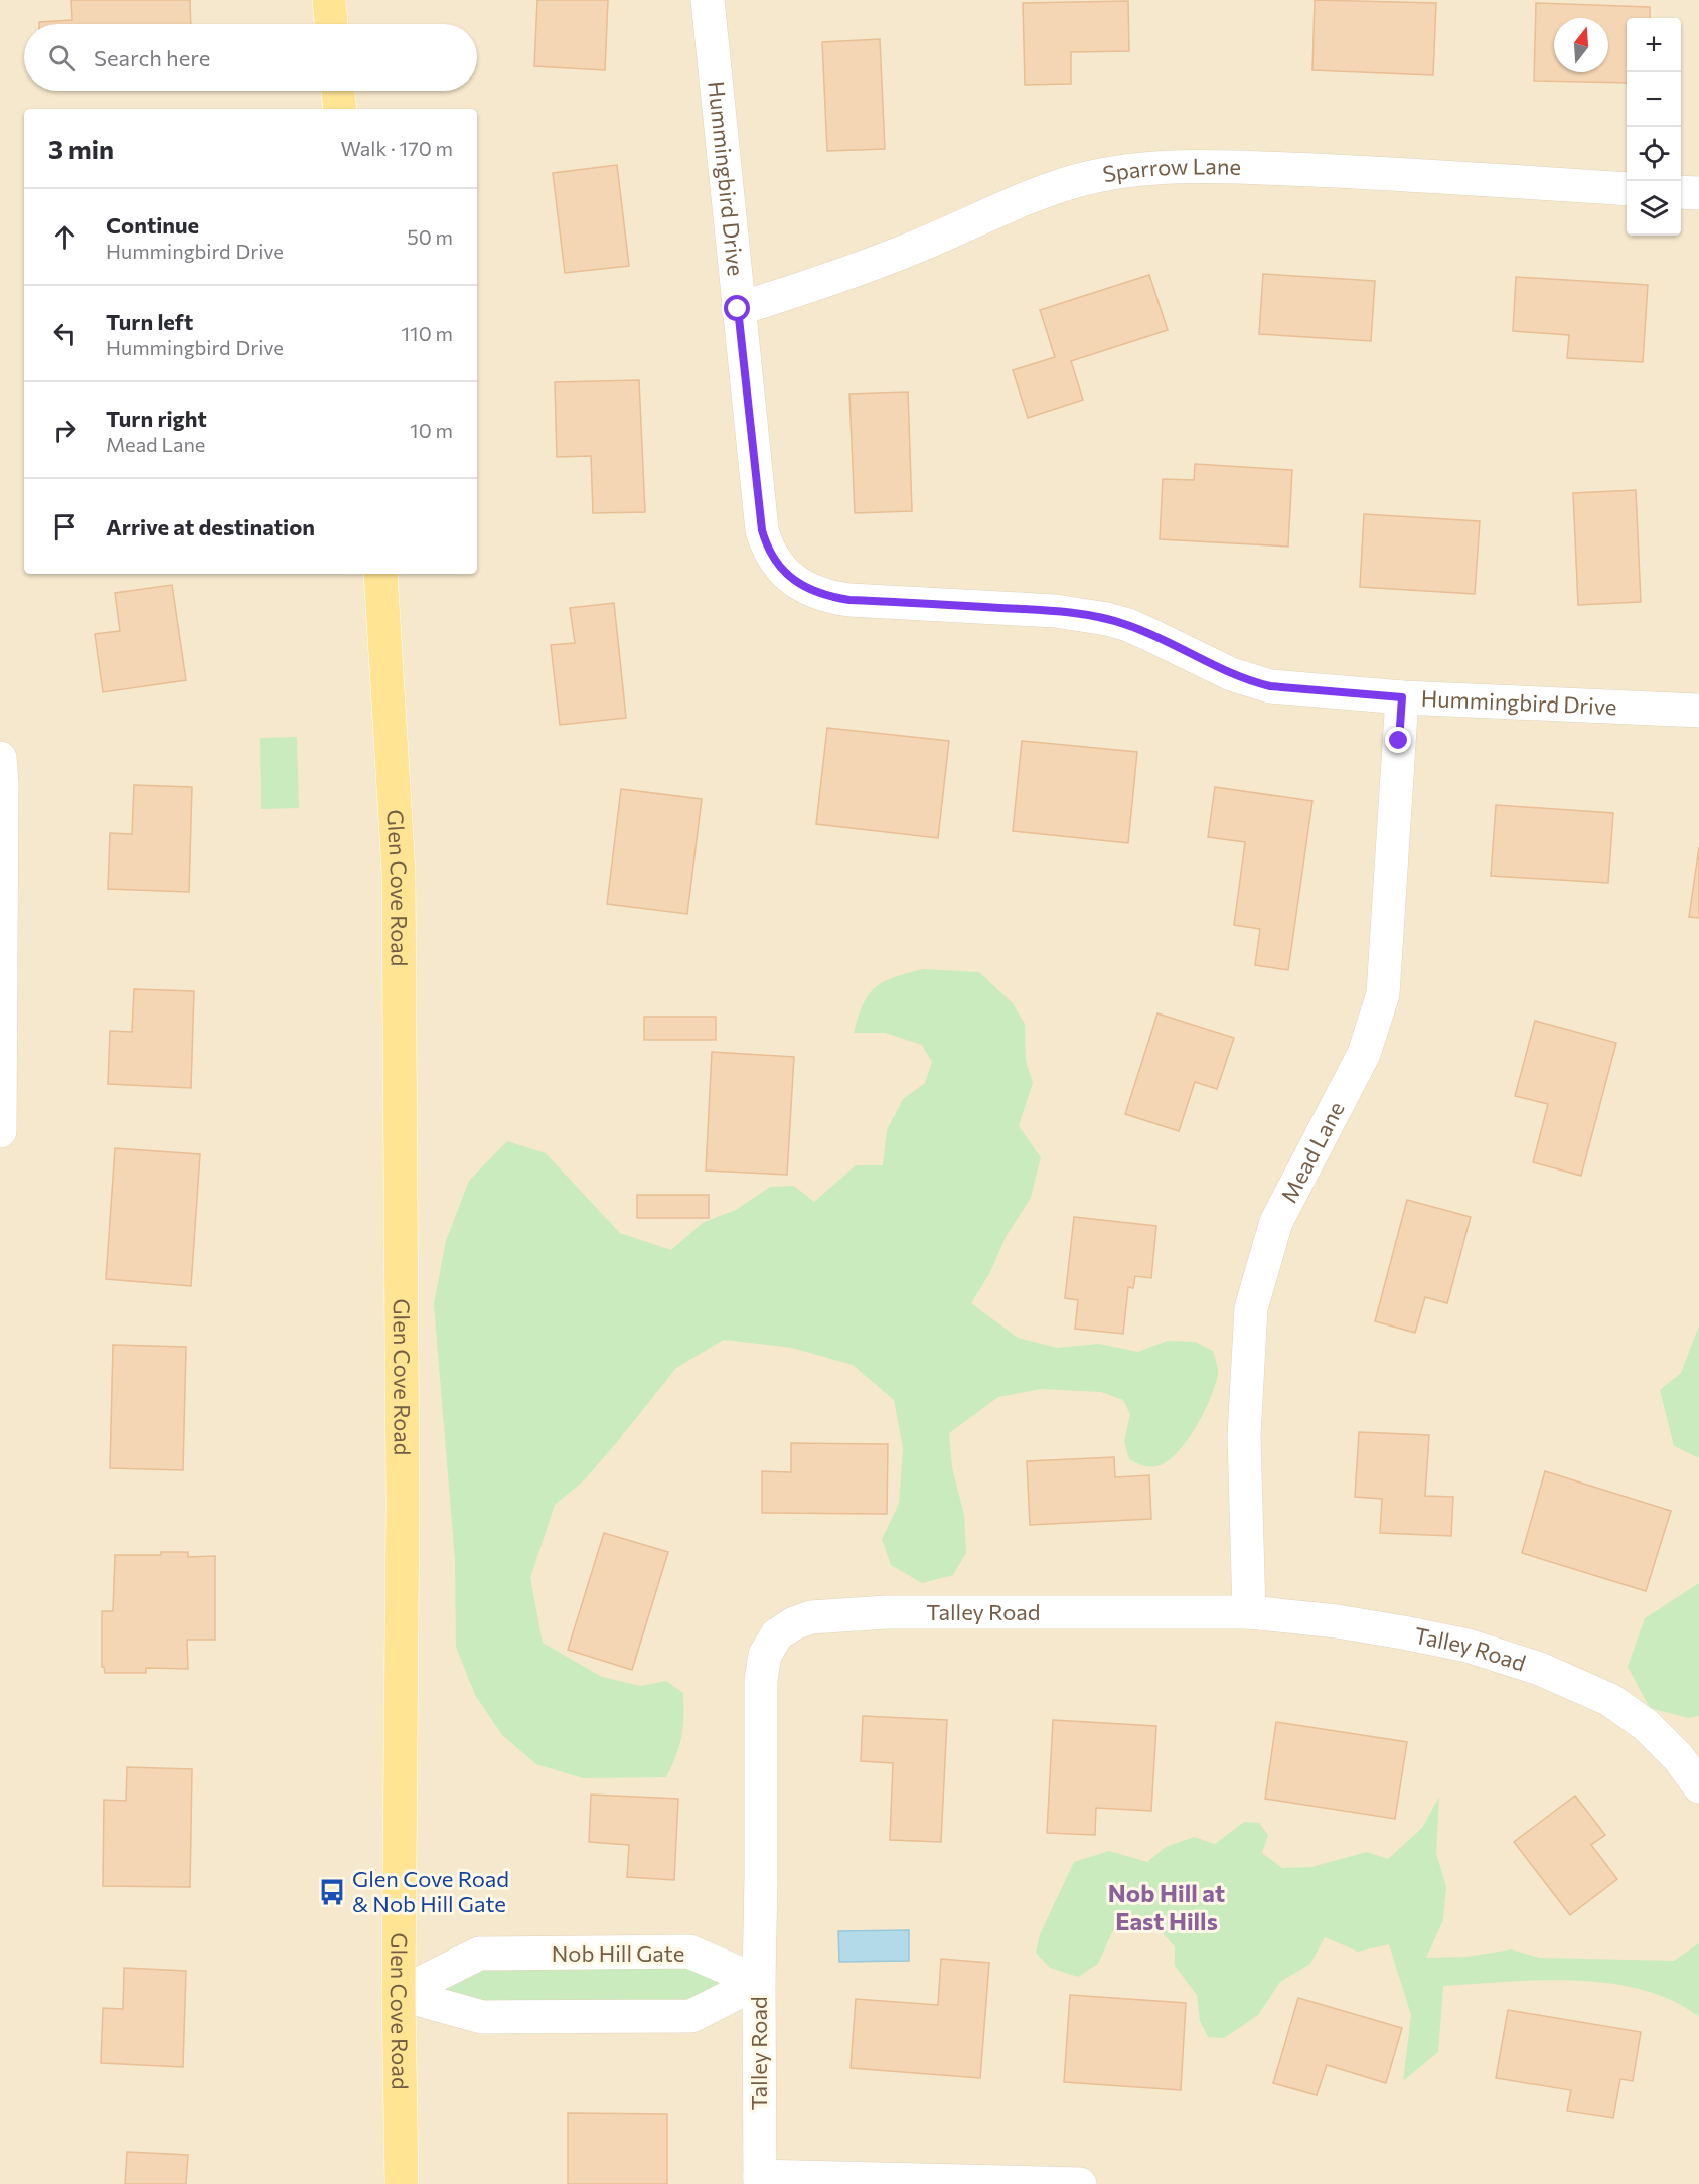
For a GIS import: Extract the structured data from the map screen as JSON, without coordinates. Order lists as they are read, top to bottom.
{
  "streets": {
    "main road": ["Glen Cove Road"],
    "street": [
      "Sparrow Lane",
      "Hummingbird Drive",
      "Mead Lane",
      "Talley Road",
      "Nob Hill Gate"
    ]
  },
  "crossings": [
    ["Sparrow Lane", "Hummingbird Drive"],
    ["Hummingbird Drive", "Mead Lane"],
    ["Glen Cove Road", "Nob Hill Gate"],
    ["Mead Lane", "Talley Road"],
    ["Talley Road", "Nob Hill Gate"]
  ],
  "districts": ["Nob Hill at East Hills"],
  "places": {
    "bus stop": ["Glen Cove Road & Nob Hill Gate"]
  },
  "north": "top",
  "page": {
    "map_buttons": ["+", "−"],
    "search": "Search here",
    "heading": ["3 min", "Walk · 170 m"],
    "list": [
      ["Continue", "Hummingbird Drive", "50 m"],
      ["Turn left", "Hummingbird Drive", "110 m"],
      ["Turn right", "Mead Lane", "10 m"],
      "Arrive at destination"
    ]
  }
}
